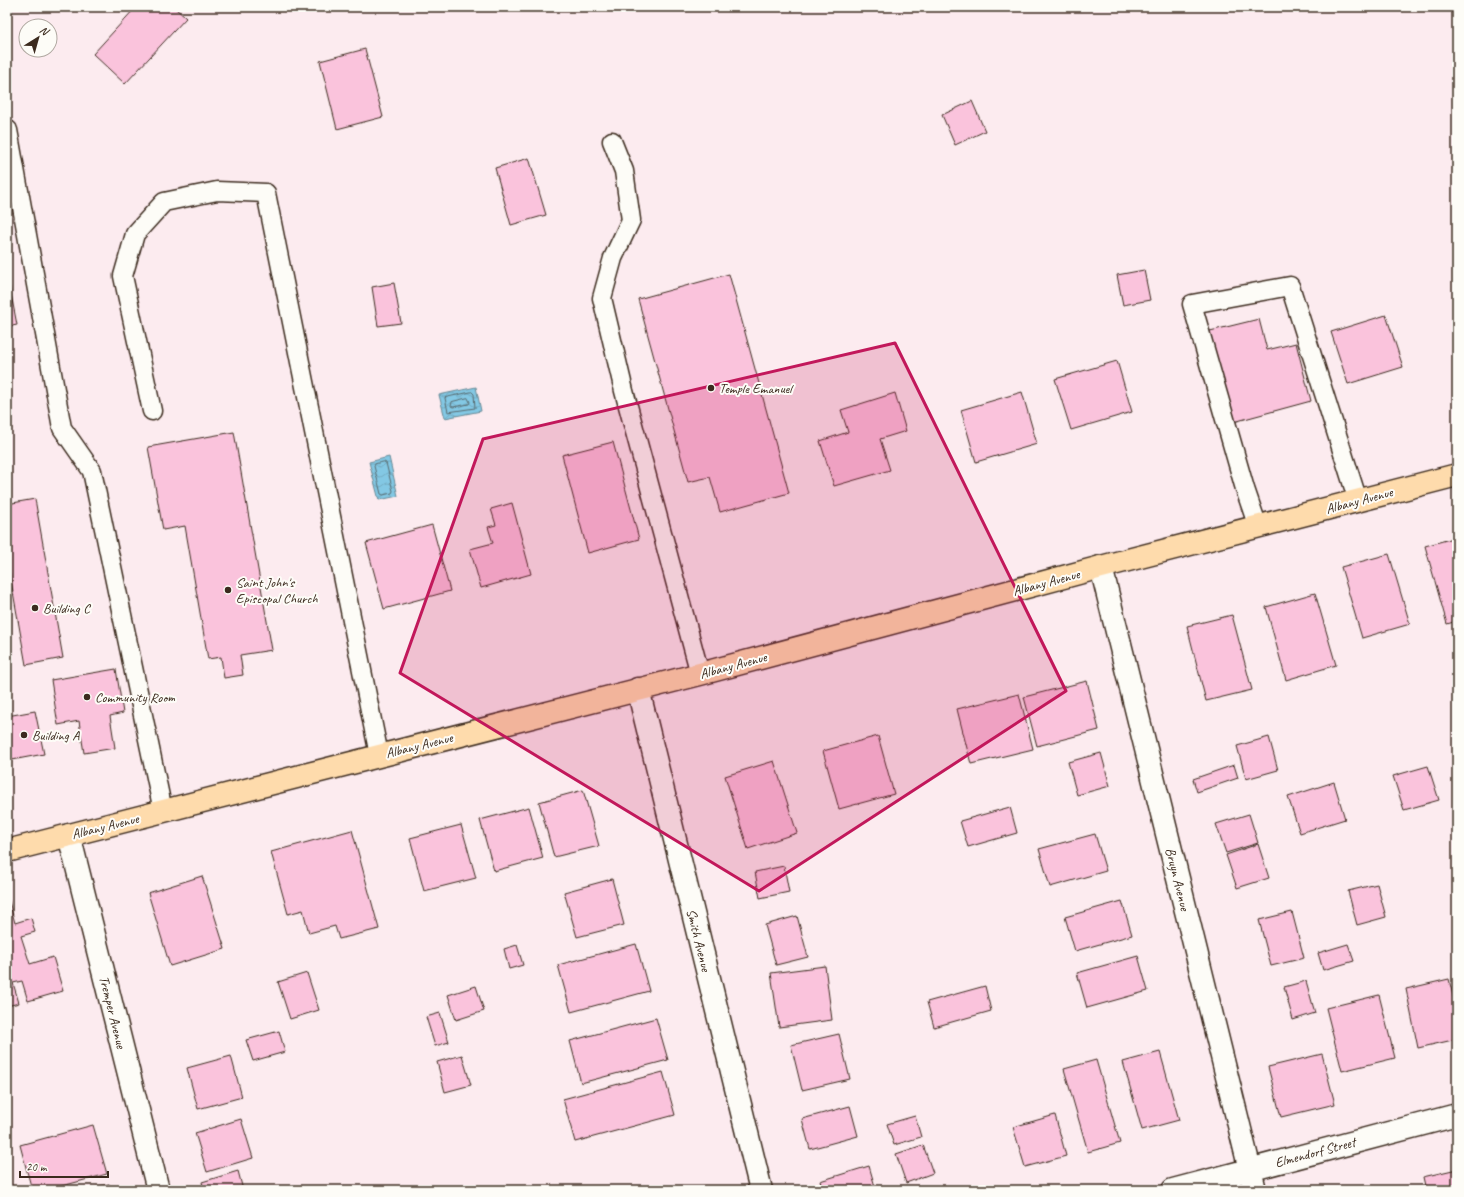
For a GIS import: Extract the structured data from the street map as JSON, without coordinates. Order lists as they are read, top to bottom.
{
  "streets": {
    "main road": ["Albany Avenue"],
    "street": [
      "Bruyn Avenue",
      "Smith Avenue",
      "Tremper Avenue",
      "Elmendorf Street"
    ]
  },
  "crossings": [
    ["Albany Avenue", "Bruyn Avenue"],
    ["Albany Avenue", "Smith Avenue"],
    ["Albany Avenue", "Tremper Avenue"],
    ["Bruyn Avenue", "Elmendorf Street"]
  ],
  "places": [
    "Temple Emanuel",
    "Saint John's Episcopal Church",
    "Building C",
    "Community Room",
    "Building A"
  ],
  "scale_bar": "20 m",
  "north": "top right"
}
